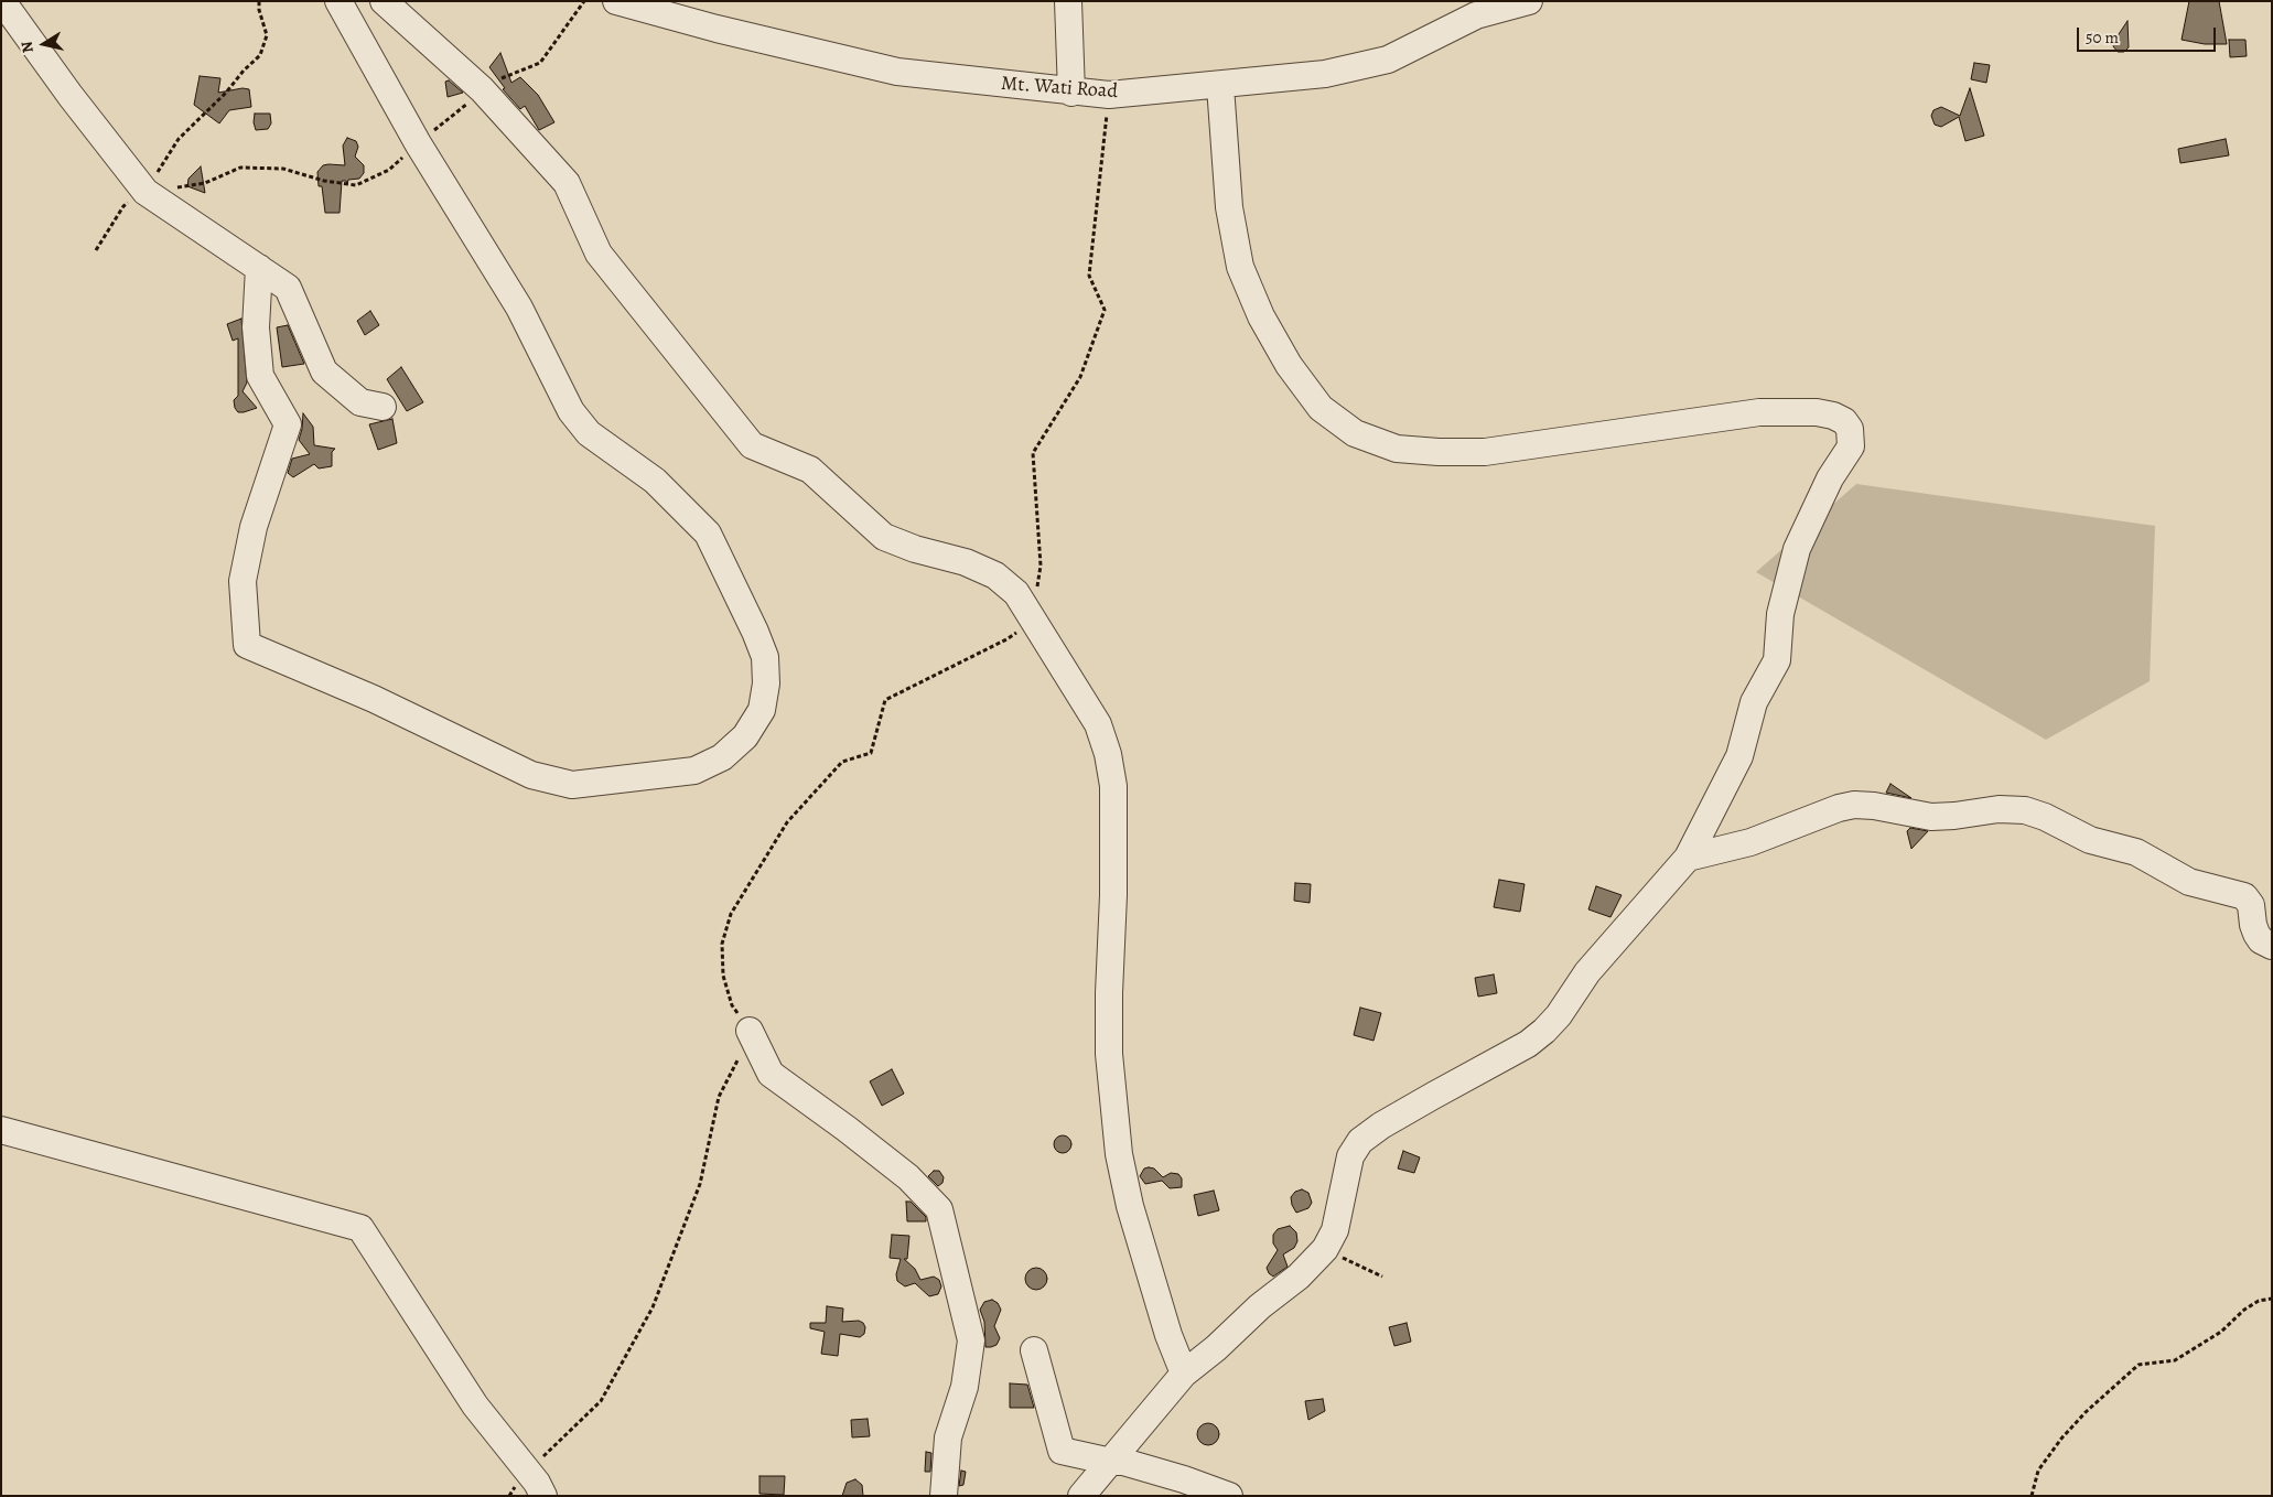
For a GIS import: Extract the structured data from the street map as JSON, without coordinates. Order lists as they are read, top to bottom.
{
  "streets": {
    "street": ["Mt. Wati Road"]
  },
  "scale_bar": "50 m",
  "north": "left"
}
